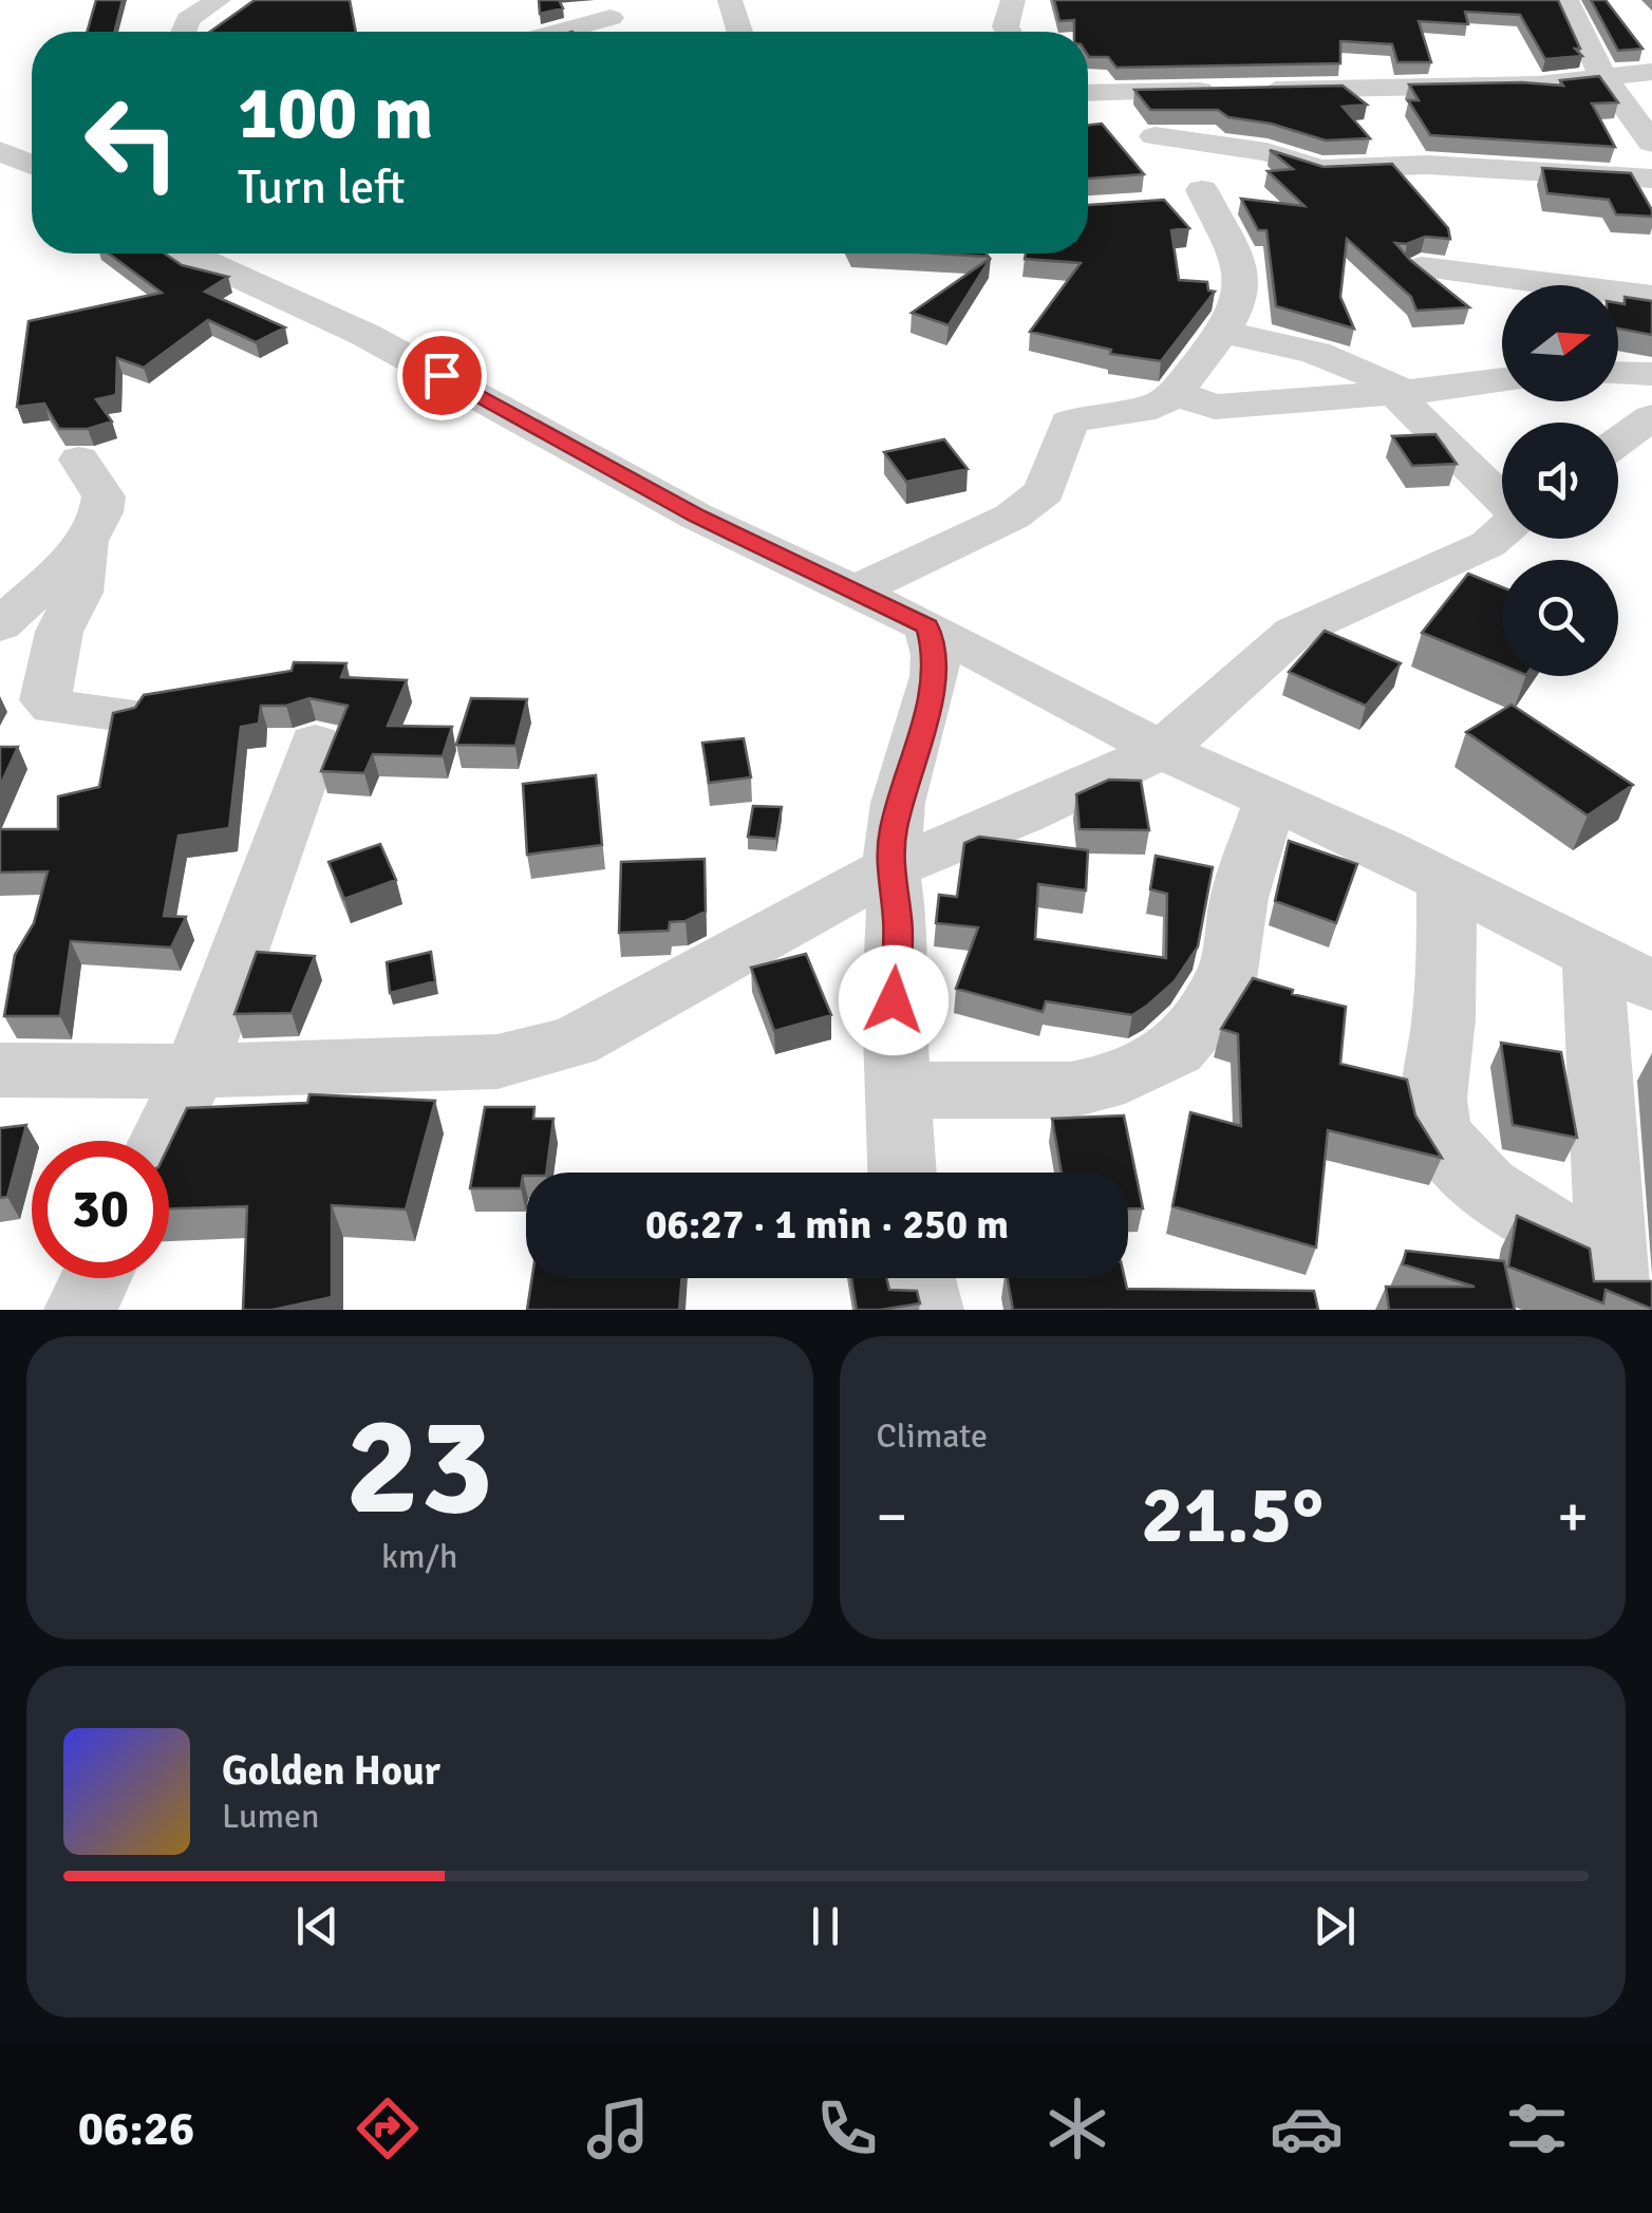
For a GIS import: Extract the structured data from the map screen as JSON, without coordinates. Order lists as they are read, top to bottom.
{
  "north": "right",
  "page": {
    "turn": ["100 m", "Turn left"],
    "limit": "30",
    "trip": "06:27 · 1 min · 250 m",
    "tile": [
      ["23", "km/h"],
      "Climate"
    ],
    "heat": ["−", "21.5°", "+"],
    "song": ["Golden Hour", "Lumen"],
    "tabs": "06:26"
  }
}
